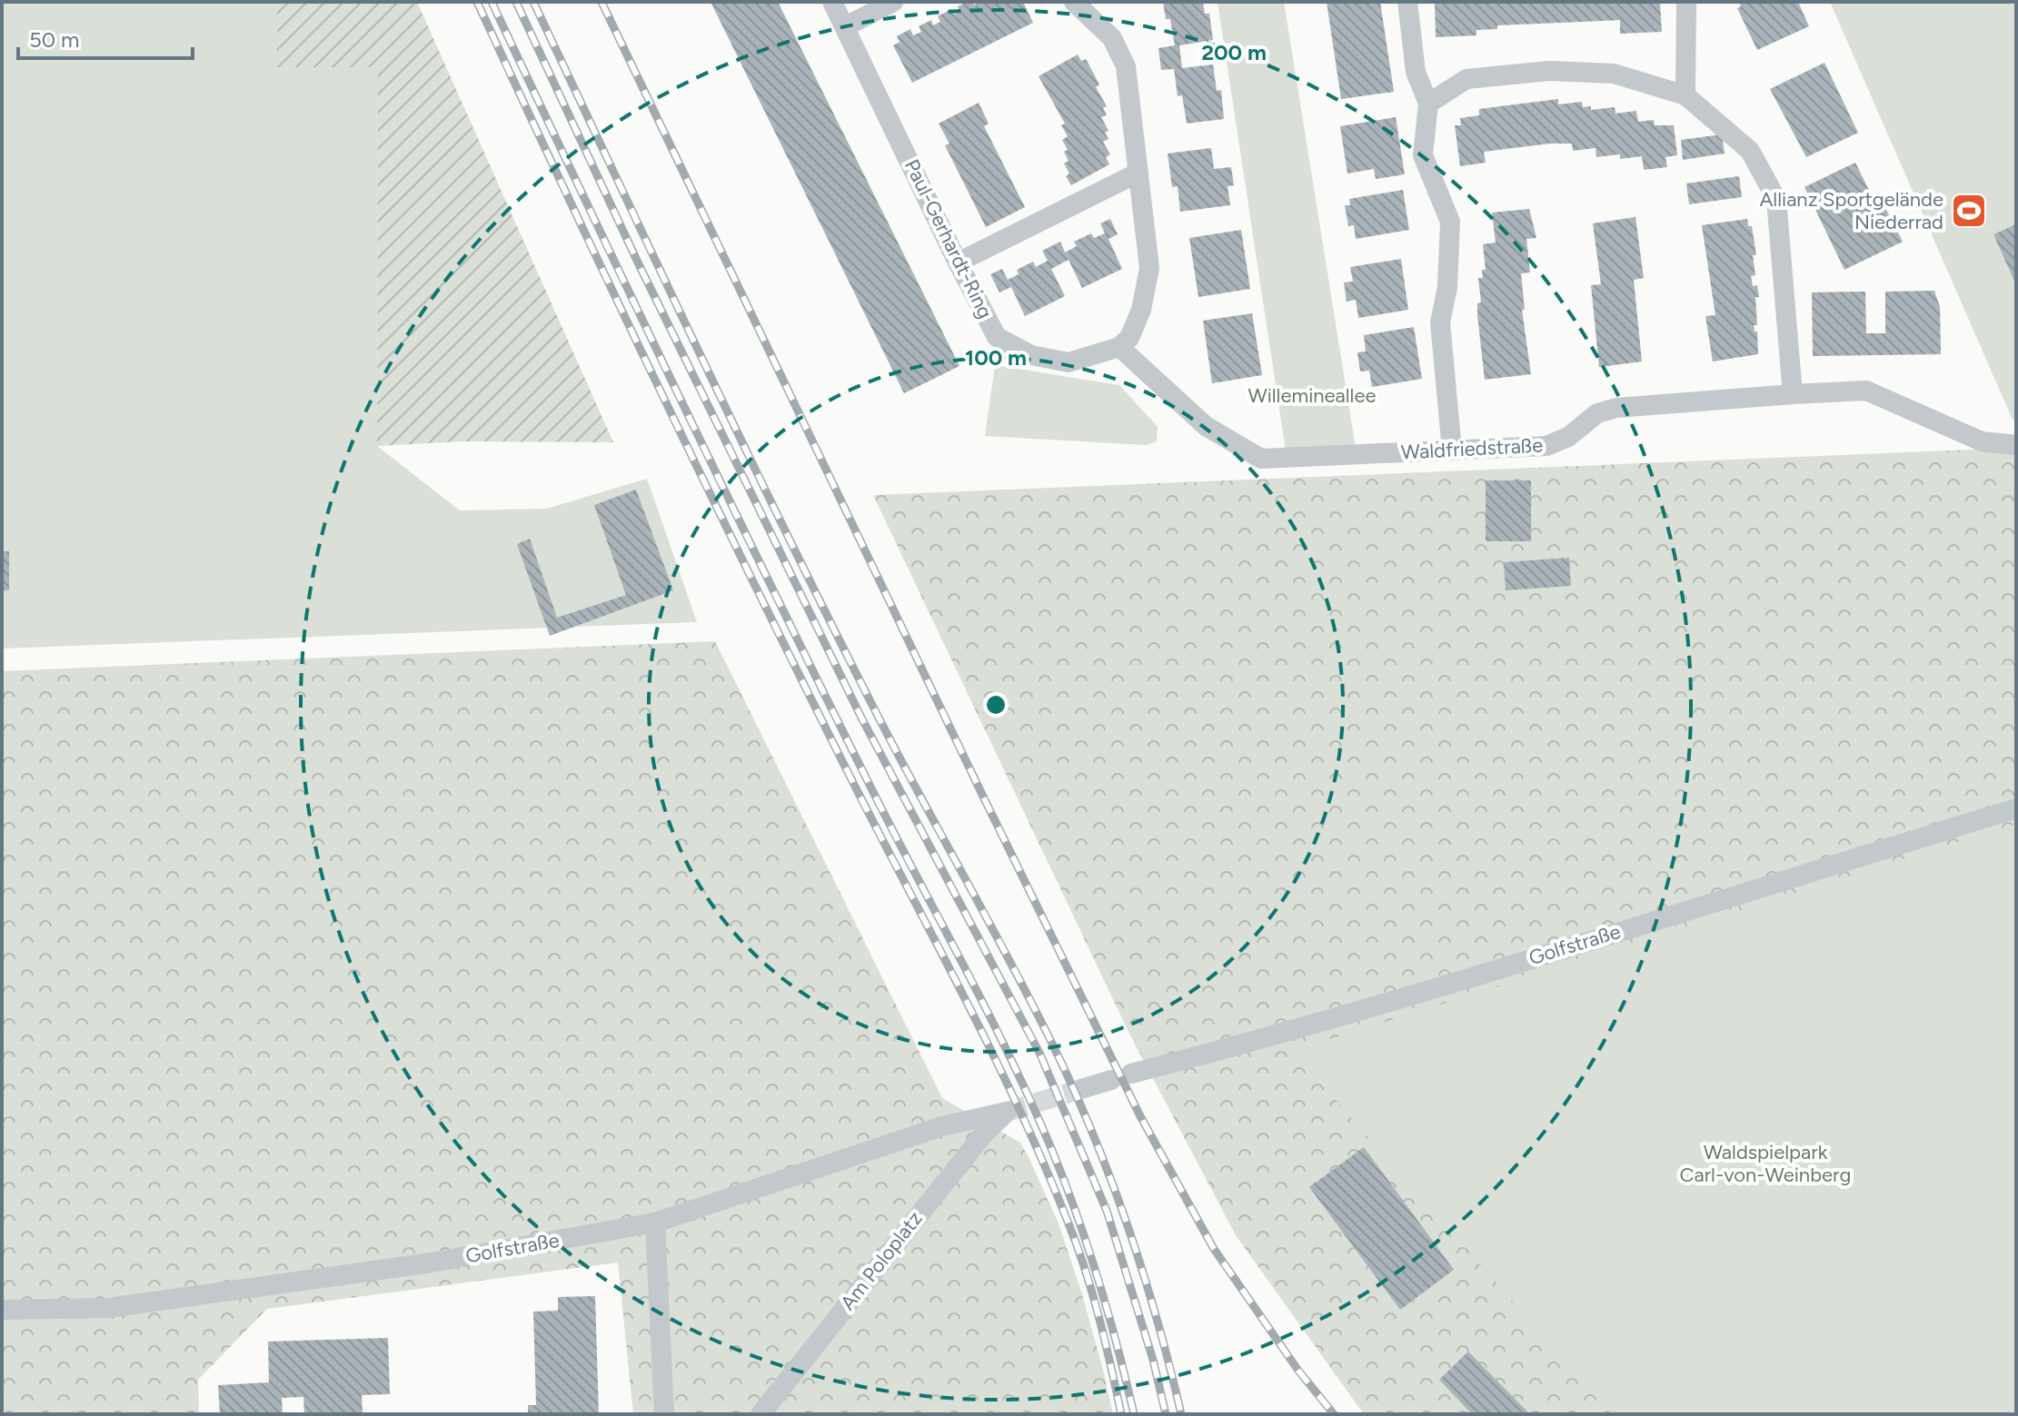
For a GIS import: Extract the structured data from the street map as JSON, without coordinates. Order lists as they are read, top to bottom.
{
  "streets": {
    "street": [
      "Paul-Gerhardt-Ring",
      "Waldfriedstraße",
      "Golfstraße",
      "Am Poloplatz"
    ]
  },
  "crossings": [
    ["Paul-Gerhardt-Ring", "Waldfriedstraße"],
    ["Golfstraße", "Am Poloplatz"]
  ],
  "parks": ["Willemineallee", "Waldspielpark Carl-von-Weinberg"],
  "places": {
    "sports": ["Allianz Sportgelände Niederrad"]
  },
  "scale_bar": "50 m",
  "rings": ["200 m", "100 m"]
}
